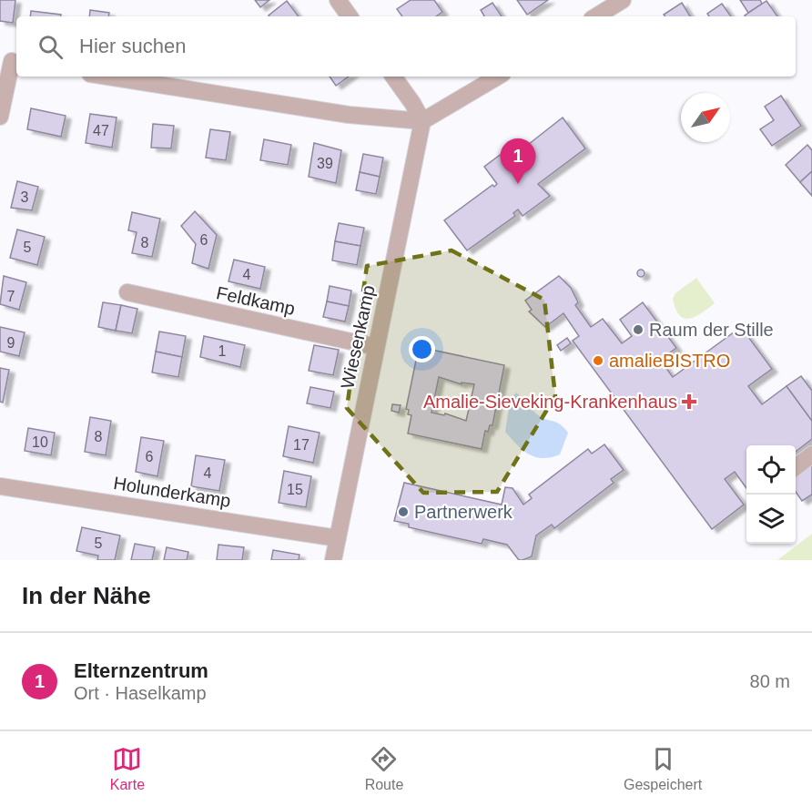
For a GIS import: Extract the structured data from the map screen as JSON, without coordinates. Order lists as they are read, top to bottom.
{
  "streets": {
    "street": ["Feldkamp", "Wiesenkamp", "Holunderkamp"]
  },
  "crossings": [
    ["Feldkamp", "Wiesenkamp"],
    ["Wiesenkamp", "Holunderkamp"]
  ],
  "places": {
    "other": ["Raum der Stille", "amalieBISTRO", "Partnerwerk"],
    "health": ["Amalie-Sieveking-Krankenhaus"]
  },
  "house_numbers": [
    "47",
    "39",
    "3",
    "6",
    "8",
    "5",
    "4",
    "7",
    "9",
    "1",
    "8",
    "10",
    "17",
    "6",
    "4",
    "15",
    "5"
  ],
  "north": "top right",
  "page": {
    "search": "Hier suchen",
    "pins": "1",
    "heading": "In der Nähe",
    "list": [
      {
        "mark": "1",
        "name": "Elternzentrum",
        "note": "Ort · Haselkamp",
        "value": "80 m"
      }
    ],
    "nav": ["Karte", "Route", "Gespeichert"]
  }
}
